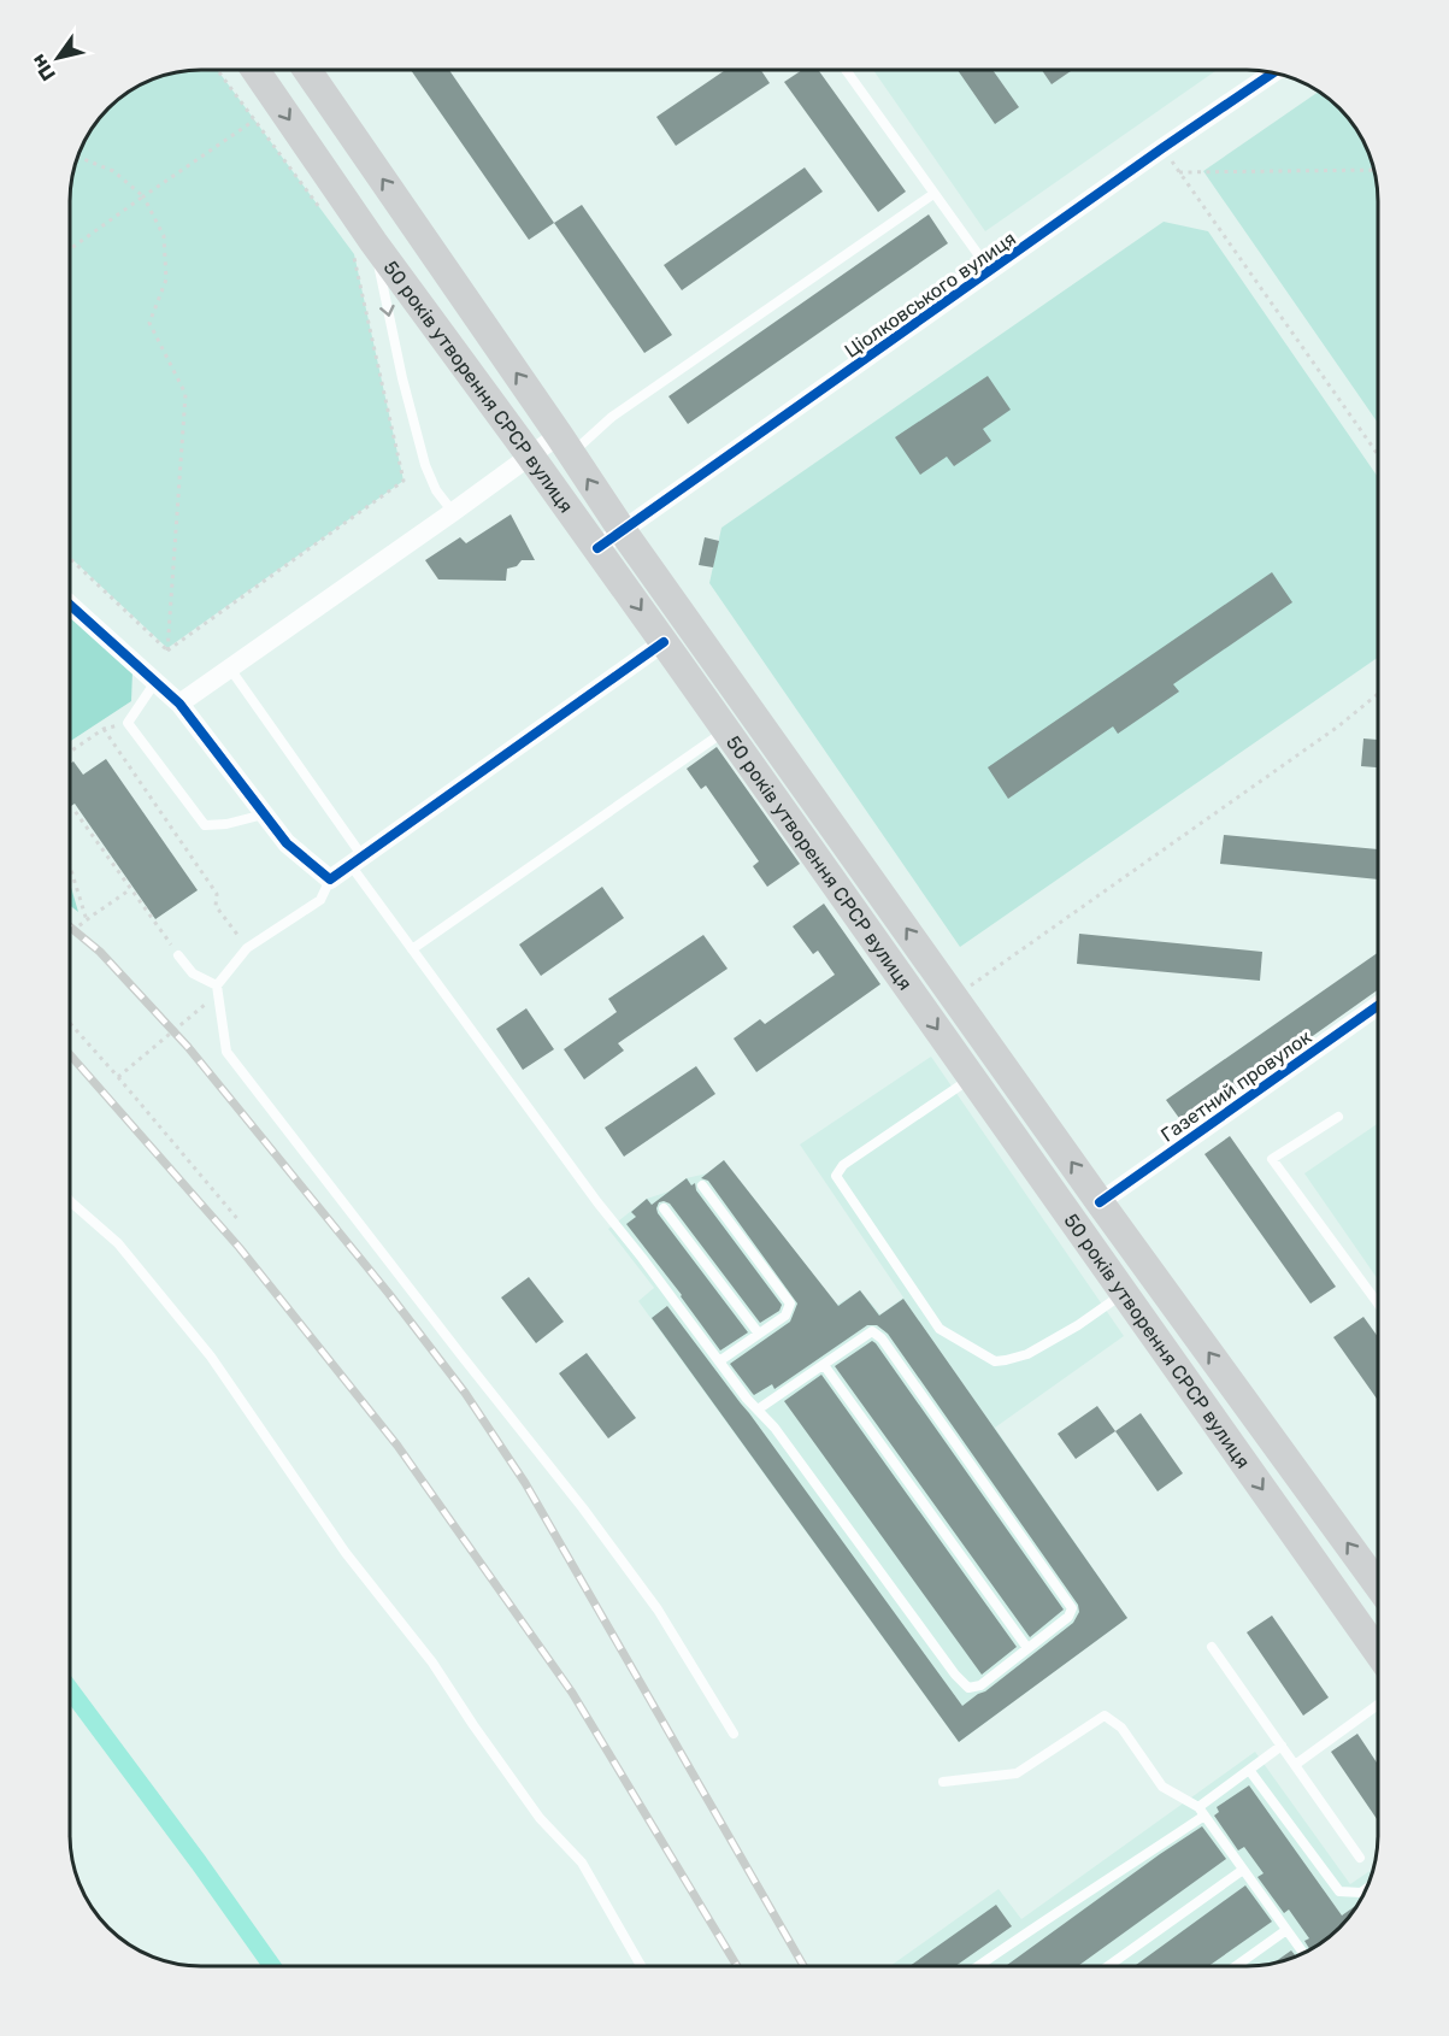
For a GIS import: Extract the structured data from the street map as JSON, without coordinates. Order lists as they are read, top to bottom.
{
  "streets": {
    "main road": ["50 років утворення СРСР вулиця"],
    "street": ["Ціолковського вулиця", "Газетний провулок"]
  },
  "crossings": [
    ["Ціолковського вулиця", "50 років утворення СРСР вулиця"],
    ["50 років утворення СРСР вулиця", "Газетний провулок"]
  ],
  "north": "bottom left"
}
